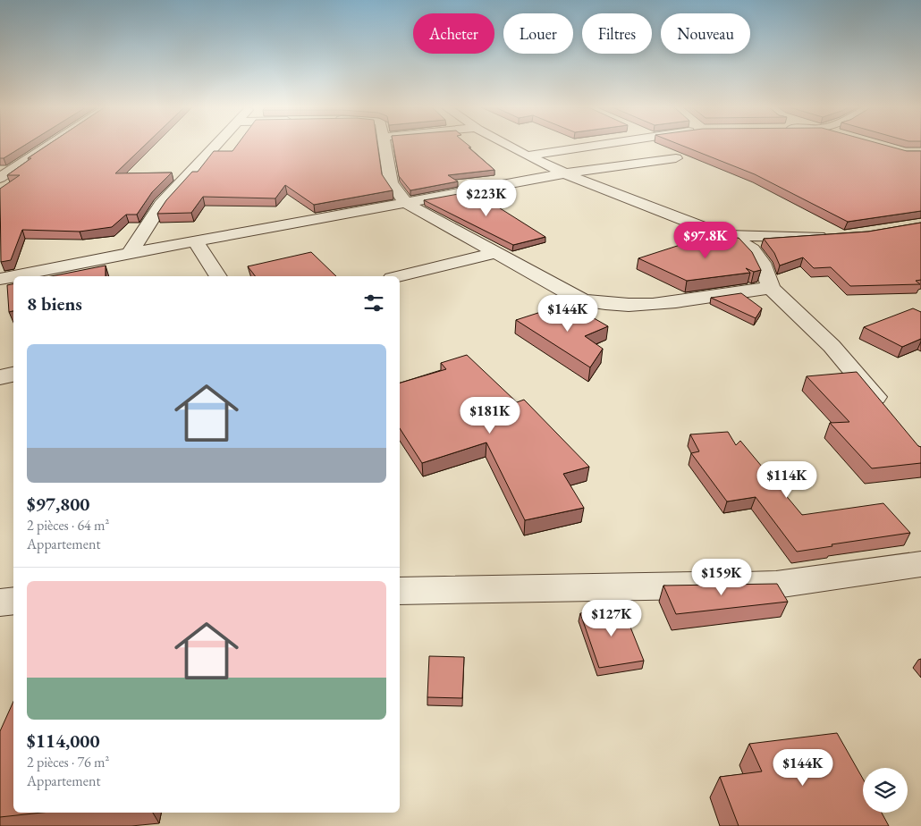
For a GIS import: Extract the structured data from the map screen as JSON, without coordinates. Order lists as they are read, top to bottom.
{
  "page": {
    "chip": [
      "Acheter",
      "Louer",
      "Filtres",
      "Nouveau"
    ],
    "price": [
      "$223K",
      "$97.8K",
      "$144K",
      "$181K",
      "$114K",
      "$159K",
      "$127K",
      "$144K"
    ],
    "heading": "8 biens",
    "list": [
      {
        "name": "$97,800",
        "note": "2 pièces · 64 m² · Appartement"
      },
      {
        "name": "$114,000",
        "note": "2 pièces · 76 m² · Appartement"
      }
    ]
  }
}
